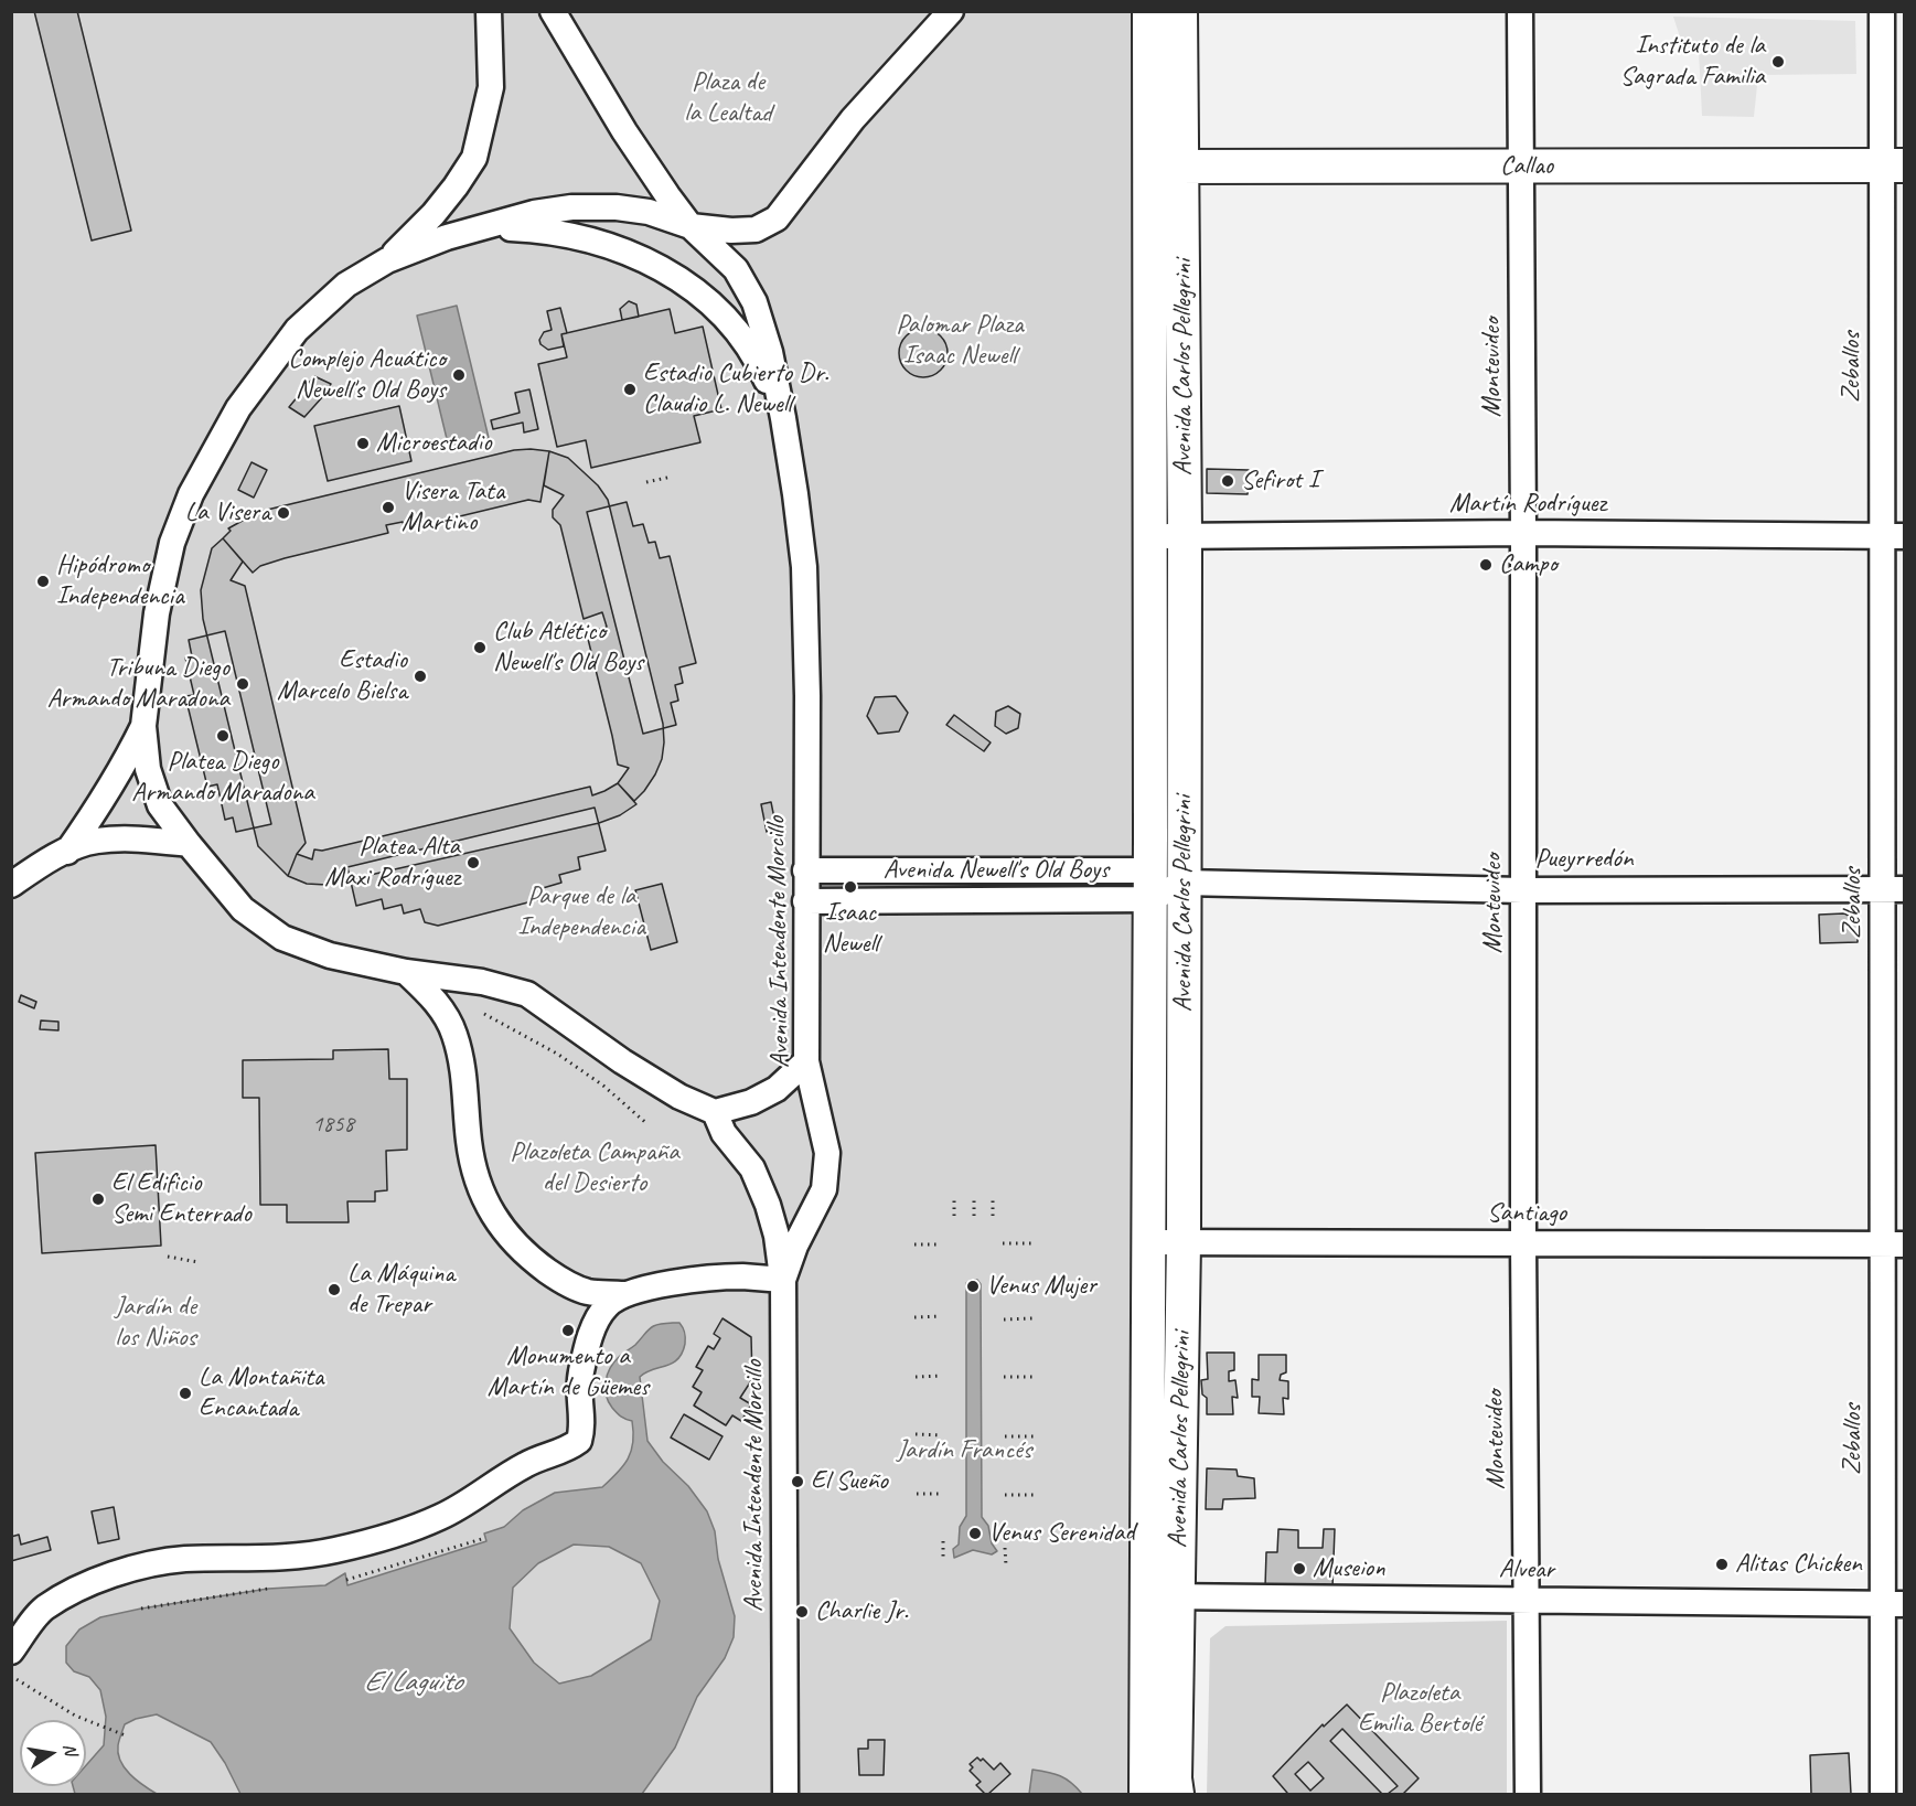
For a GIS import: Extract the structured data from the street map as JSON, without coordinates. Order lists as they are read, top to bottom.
{
  "streets": {
    "main road": ["Callao", "Avenida Carlos Pellegrini"],
    "street": [
      "Montevideo",
      "Zeballos",
      "Martín Rodríguez",
      "Pueyrredón",
      "Avenida Newell's Old Boys",
      "Avenida Intendente Morcillo",
      "Santiago",
      "Alvear"
    ]
  },
  "crossings": [
    ["Callao", "Avenida Carlos Pellegrini"],
    ["Callao", "Montevideo"],
    ["Callao", "Zeballos"],
    ["Avenida Carlos Pellegrini", "Martín Rodríguez"],
    ["Avenida Carlos Pellegrini", "Pueyrredón"],
    ["Avenida Carlos Pellegrini", "Avenida Newell's Old Boys"],
    ["Avenida Carlos Pellegrini", "Santiago"],
    ["Avenida Carlos Pellegrini", "Alvear"],
    ["Montevideo", "Martín Rodríguez"],
    ["Montevideo", "Pueyrredón"],
    ["Montevideo", "Santiago"],
    ["Montevideo", "Alvear"],
    ["Zeballos", "Martín Rodríguez"],
    ["Zeballos", "Pueyrredón"],
    ["Zeballos", "Santiago"],
    ["Zeballos", "Alvear"],
    ["Pueyrredón", "Avenida Newell's Old Boys"],
    ["Avenida Newell's Old Boys", "Avenida Intendente Morcillo"]
  ],
  "water": ["El Laguito"],
  "parks": [
    "Plaza de la Lealtad",
    "Palomar Plaza Isaac Newell",
    "Parque de la Independencia",
    "Plazoleta Campaña del Desierto",
    "Jardín de los Niños",
    "Jardín Francés",
    "Plazoleta Emilia Bertolé"
  ],
  "places": [
    "Instituto de la Sagrada Familia",
    "Complejo Acuático Newell's Old Boys",
    "Estadio Cubierto Dr. Claudio L. Newell",
    "Microestadio",
    "Sefirot I",
    "Visera Tata Martino",
    "La Visera",
    "Campo",
    "Hipódromo Independencia",
    "Club Atlético Newell's Old Boys",
    "Estadio Marcelo Bielsa",
    "Tribuna Diego Armando Maradona",
    "Platea Diego Armando Maradona",
    "Platea Alta Maxi Rodríguez",
    "Isaac Newell",
    "El Edificio Semi Enterrado",
    "Venus Mujer",
    "La Máquina de Trepar",
    "Monumento a Martín de Güemes",
    "La Montañita Encantada",
    "El Sueño",
    "Venus Serenidad",
    "Alitas Chicken",
    "Museion",
    "Charlie Jr."
  ],
  "house_numbers": ["1858"],
  "north": "right"
}
